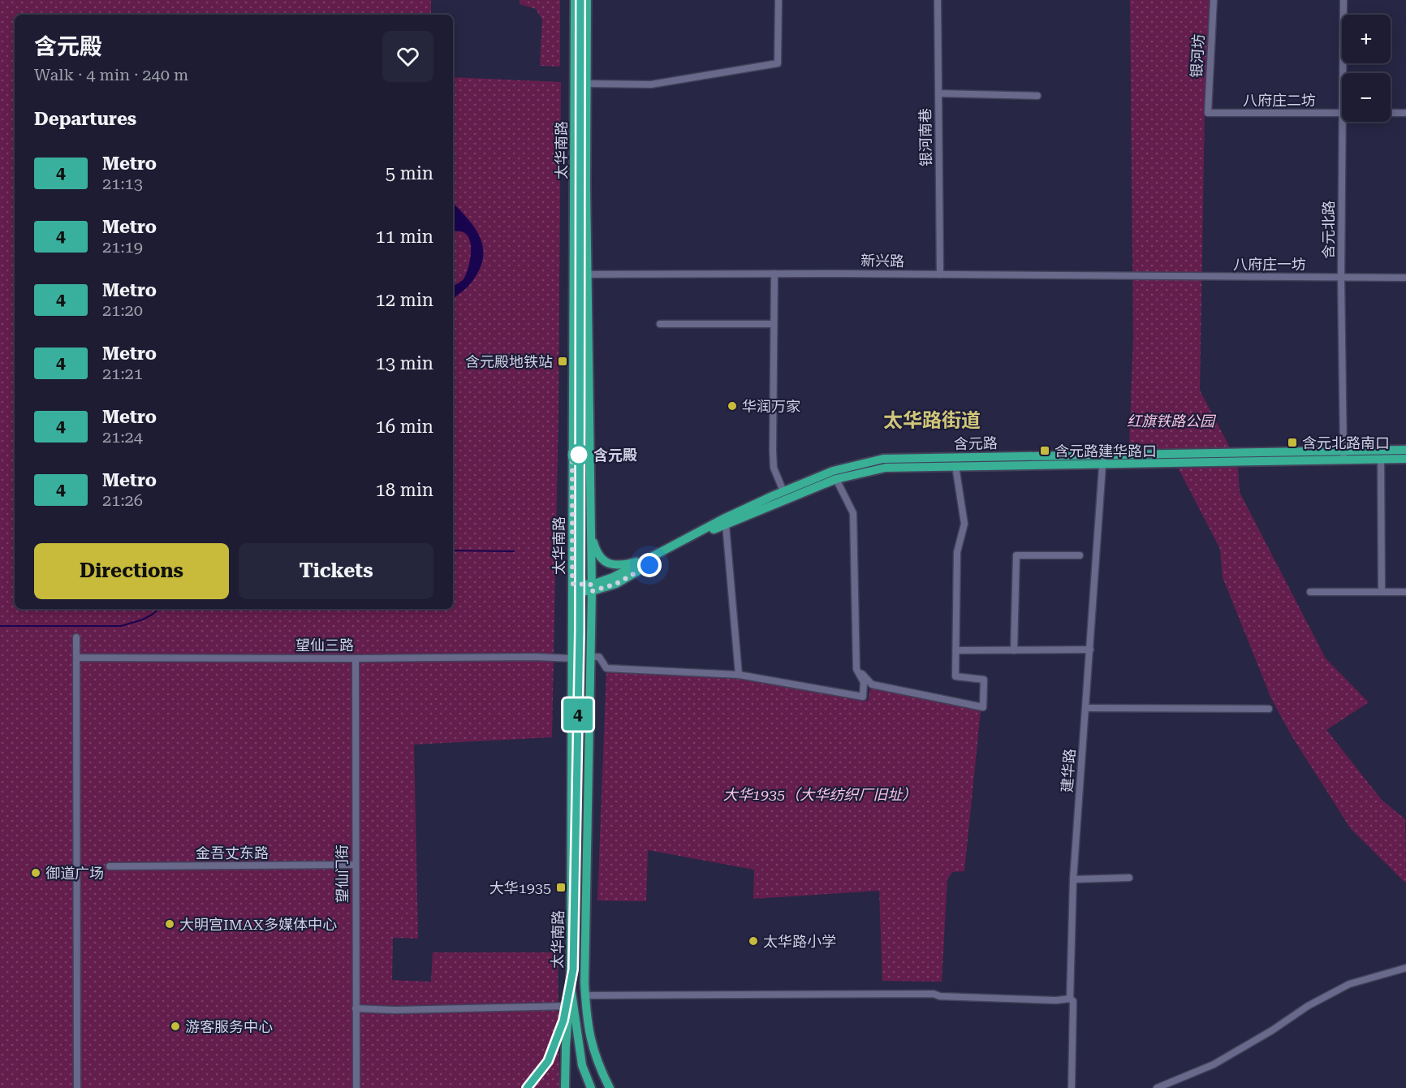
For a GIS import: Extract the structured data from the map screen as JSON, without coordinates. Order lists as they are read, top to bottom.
{
  "streets": {
    "main road": ["太华南路", "含元路"],
    "street": [
      "银河坊",
      "八府庄二坊",
      "银河南巷",
      "含元北路",
      "新兴路",
      "八府庄一坊",
      "望仙三路",
      "建华路",
      "金吾丈东路",
      "望仙门街"
    ]
  },
  "crossings": [
    ["银河坊", "八府庄二坊"],
    ["八府庄二坊", "含元北路"],
    ["银河南巷", "新兴路"],
    ["太华南路", "新兴路"],
    ["太华南路", "含元路"],
    ["太华南路", "望仙三路"],
    ["含元北路", "八府庄一坊"],
    ["含元北路", "含元路"],
    ["新兴路", "八府庄一坊"],
    ["含元路", "建华路"],
    ["望仙三路", "望仙门街"],
    ["金吾丈东路", "望仙门街"]
  ],
  "districts": ["太华路街道"],
  "parks": ["红旗铁路公园", "大华1935（大华纺织厂旧址）"],
  "places": {
    "transit": [
      "含元殿地铁站",
      "含元北路南口",
      "含元路建华路口",
      "大华1935"
    ],
    "other": [
      "华润万家",
      "含元殿",
      "御道广场",
      "大明宫IMAX多媒体中心",
      "太华路小学",
      "游客服务中心"
    ]
  },
  "lines": ["metro line 4"],
  "page": {
    "on_map": "4",
    "map_buttons": ["+", "−"],
    "heading": [
      ["含元殿", "Walk · 4 min · 240 m"],
      "Departures"
    ],
    "list": [
      {
        "mark": "4",
        "name": "Metro",
        "note": "21:13",
        "value": "5 min"
      },
      {
        "mark": "4",
        "name": "Metro",
        "note": "21:19",
        "value": "11 min"
      },
      {
        "mark": "4",
        "name": "Metro",
        "note": "21:20",
        "value": "12 min"
      },
      {
        "mark": "4",
        "name": "Metro",
        "note": "21:21",
        "value": "13 min"
      },
      {
        "mark": "4",
        "name": "Metro",
        "note": "21:24",
        "value": "16 min"
      },
      {
        "mark": "4",
        "name": "Metro",
        "note": "21:26",
        "value": "18 min"
      }
    ],
    "buttons": ["Directions", "Tickets"]
  }
}
